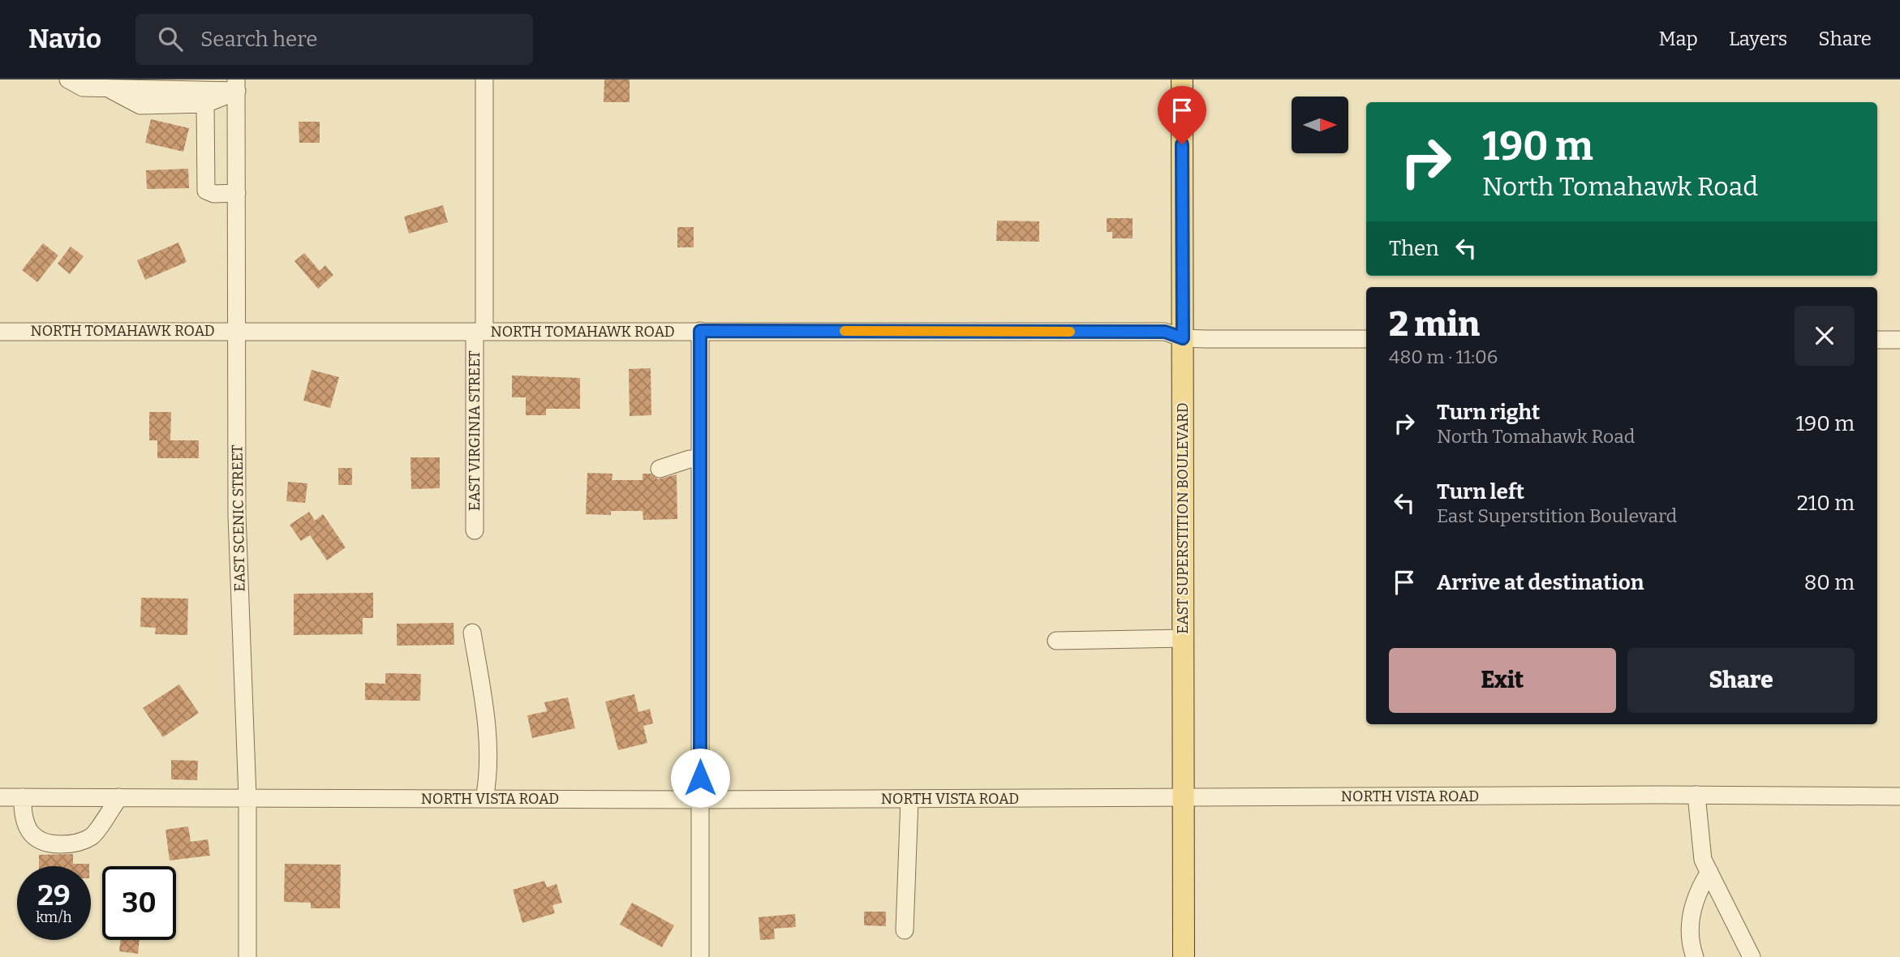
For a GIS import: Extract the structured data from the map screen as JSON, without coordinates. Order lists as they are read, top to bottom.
{
  "streets": {
    "main road": ["EAST SUPERSTITION BOULEVARD"],
    "street": [
      "NORTH TOMAHAWK ROAD",
      "EAST VIRGINIA STREET",
      "EAST SCENIC STREET",
      "NORTH VISTA ROAD"
    ]
  },
  "crossings": [
    ["NORTH TOMAHAWK ROAD", "EAST VIRGINIA STREET"],
    ["NORTH TOMAHAWK ROAD", "EAST SCENIC STREET"],
    ["NORTH TOMAHAWK ROAD", "EAST SUPERSTITION BOULEVARD"],
    ["EAST SCENIC STREET", "NORTH VISTA ROAD"],
    ["EAST SUPERSTITION BOULEVARD", "NORTH VISTA ROAD"]
  ],
  "north": "right",
  "page": {
    "header": "Navio",
    "search": "Search here",
    "nav": ["Map", "Layers", "Share"],
    "turn": ["190 m", "North Tomahawk Road"],
    "then": "Then",
    "heading": ["2 min", "480 m · 11:06"],
    "list": [
      {
        "name": "Turn right",
        "note": "North Tomahawk Road",
        "value": "190 m"
      },
      {
        "name": "Turn left",
        "note": "East Superstition Boulevard",
        "value": "210 m"
      },
      {
        "name": "Arrive at destination",
        "value": "80 m"
      }
    ],
    "buttons": ["Exit", "Share"],
    "speed": "29 km/h",
    "limit": "30"
  }
}
